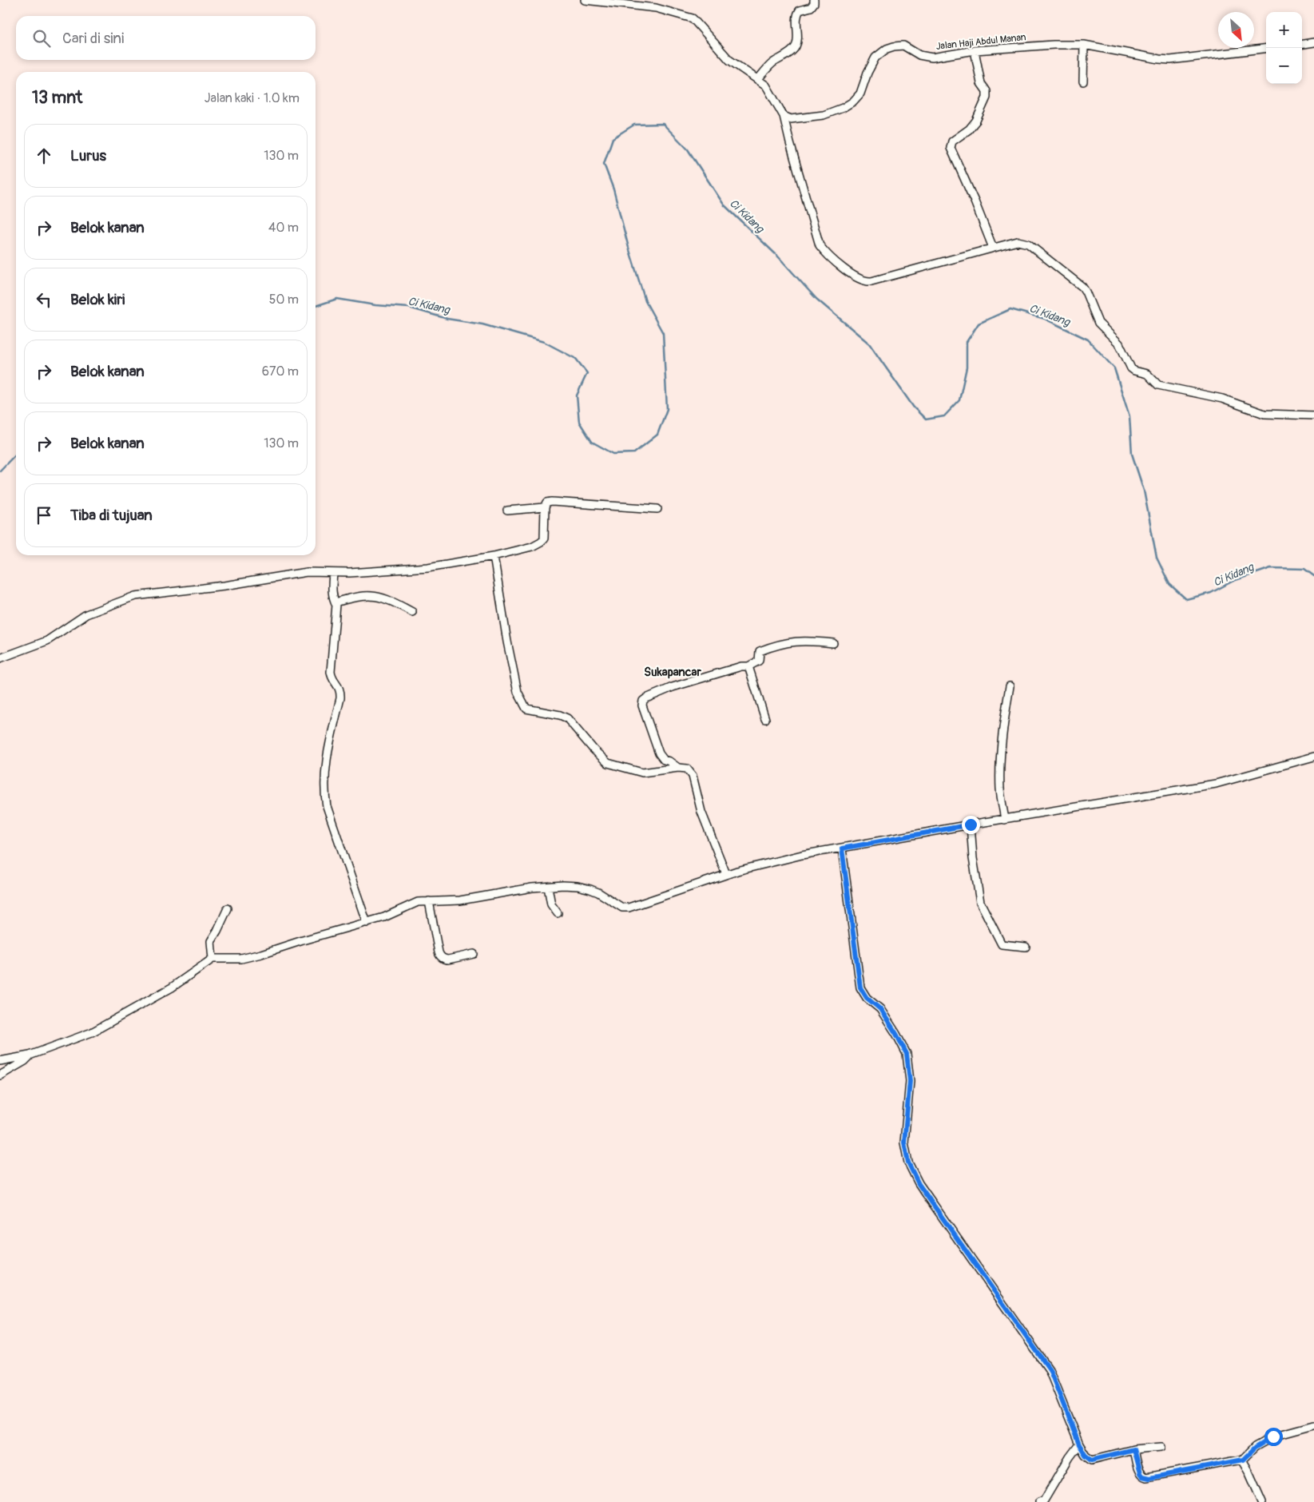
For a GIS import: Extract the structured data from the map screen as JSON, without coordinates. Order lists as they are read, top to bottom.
{
  "streets": {
    "street": ["Jalan Haji Abdul Manan"]
  },
  "districts": ["Sukapancar"],
  "water": ["Ci Kidang"],
  "north": "bottom right",
  "page": {
    "map_buttons": ["+", "−"],
    "search": "Cari di sini",
    "heading": ["13 mnt", "Jalan kaki · 1.0 km"],
    "list": [
      ["Lurus", "130 m"],
      ["Belok kanan", "40 m"],
      ["Belok kiri", "50 m"],
      ["Belok kanan", "670 m"],
      ["Belok kanan", "130 m"],
      "Tiba di tujuan"
    ]
  }
}
